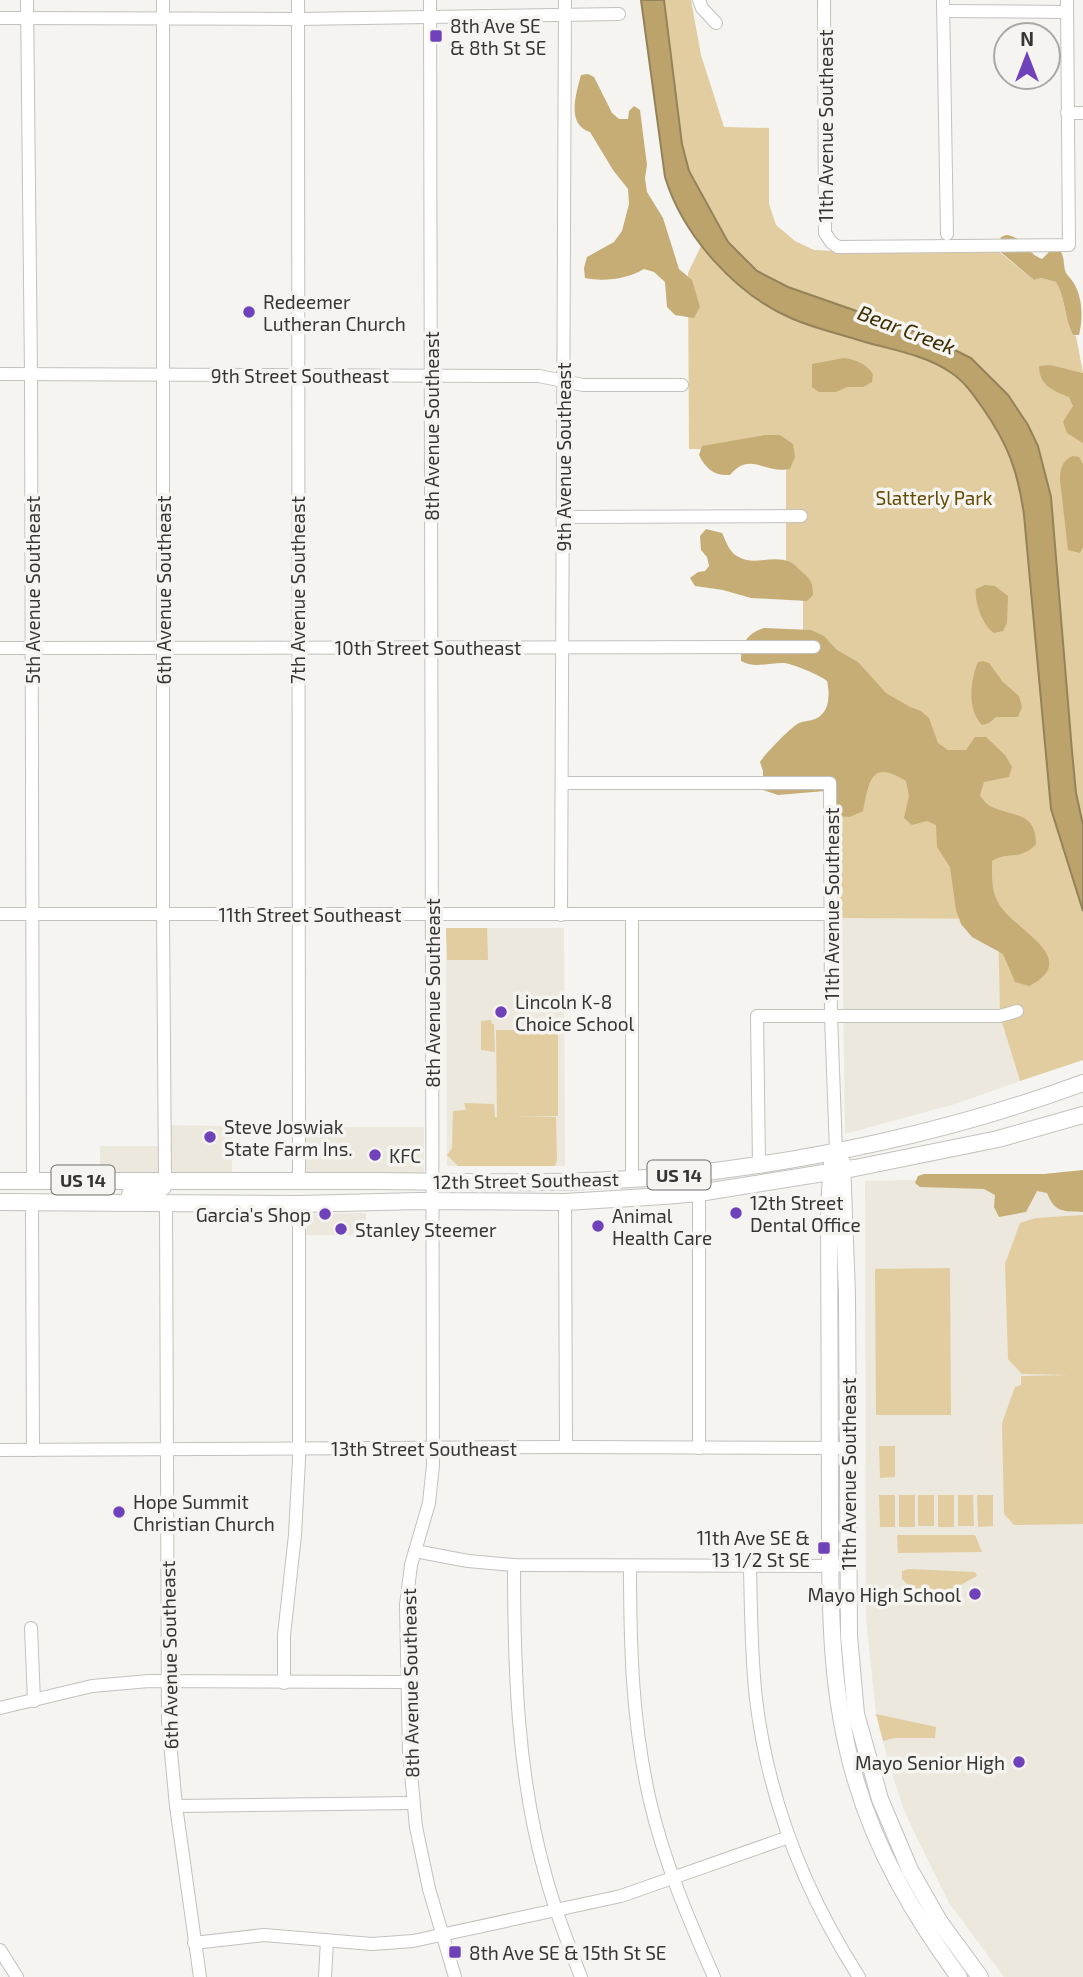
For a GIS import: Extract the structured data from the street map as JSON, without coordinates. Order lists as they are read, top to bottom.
{
  "streets": {
    "main road": ["11th Avenue Southeast", "US 14", "12th Street Southeast"],
    "street": [
      "9th Street Southeast",
      "8th Avenue Southeast",
      "9th Avenue Southeast",
      "5th Avenue Southeast",
      "6th Avenue Southeast",
      "7th Avenue Southeast",
      "10th Street Southeast",
      "11th Street Southeast",
      "13th Street Southeast"
    ]
  },
  "crossings": [
    ["11th Avenue Southeast", "9th Avenue Southeast"],
    ["11th Avenue Southeast", "11th Street Southeast"],
    ["11th Avenue Southeast", "12th Street Southeast"],
    ["11th Avenue Southeast", "13th Street Southeast"],
    ["9th Street Southeast", "8th Avenue Southeast"],
    ["9th Street Southeast", "9th Avenue Southeast"],
    ["9th Street Southeast", "5th Avenue Southeast"],
    ["9th Street Southeast", "6th Avenue Southeast"],
    ["9th Street Southeast", "7th Avenue Southeast"],
    ["8th Avenue Southeast", "10th Street Southeast"],
    ["8th Avenue Southeast", "11th Street Southeast"],
    ["8th Avenue Southeast", "12th Street Southeast"],
    ["8th Avenue Southeast", "13th Street Southeast"],
    ["9th Avenue Southeast", "10th Street Southeast"],
    ["9th Avenue Southeast", "11th Street Southeast"],
    ["5th Avenue Southeast", "10th Street Southeast"],
    ["5th Avenue Southeast", "11th Street Southeast"],
    ["5th Avenue Southeast", "12th Street Southeast"],
    ["6th Avenue Southeast", "10th Street Southeast"],
    ["6th Avenue Southeast", "11th Street Southeast"],
    ["6th Avenue Southeast", "12th Street Southeast"],
    ["6th Avenue Southeast", "13th Street Southeast"],
    ["7th Avenue Southeast", "10th Street Southeast"],
    ["7th Avenue Southeast", "11th Street Southeast"],
    ["7th Avenue Southeast", "12th Street Southeast"]
  ],
  "water": ["Bear Creek"],
  "parks": ["Slatterly Park"],
  "places": {
    "transit": ["8th Ave SE & 8th St SE", "11th Ave SE & 13 1/2 St SE", "8th Ave SE & 15th St SE"],
    "other": [
      "Redeemer Lutheran Church",
      "Lincoln K-8 Choice School",
      "Steve Joswiak State Farm Ins.",
      "KFC",
      "12th Street Dental Office",
      "Garcia's Shop",
      "Animal Health Care",
      "Stanley Steemer",
      "Hope Summit Christian Church",
      "Mayo High School",
      "Mayo Senior High"
    ]
  },
  "north": "top"
}
